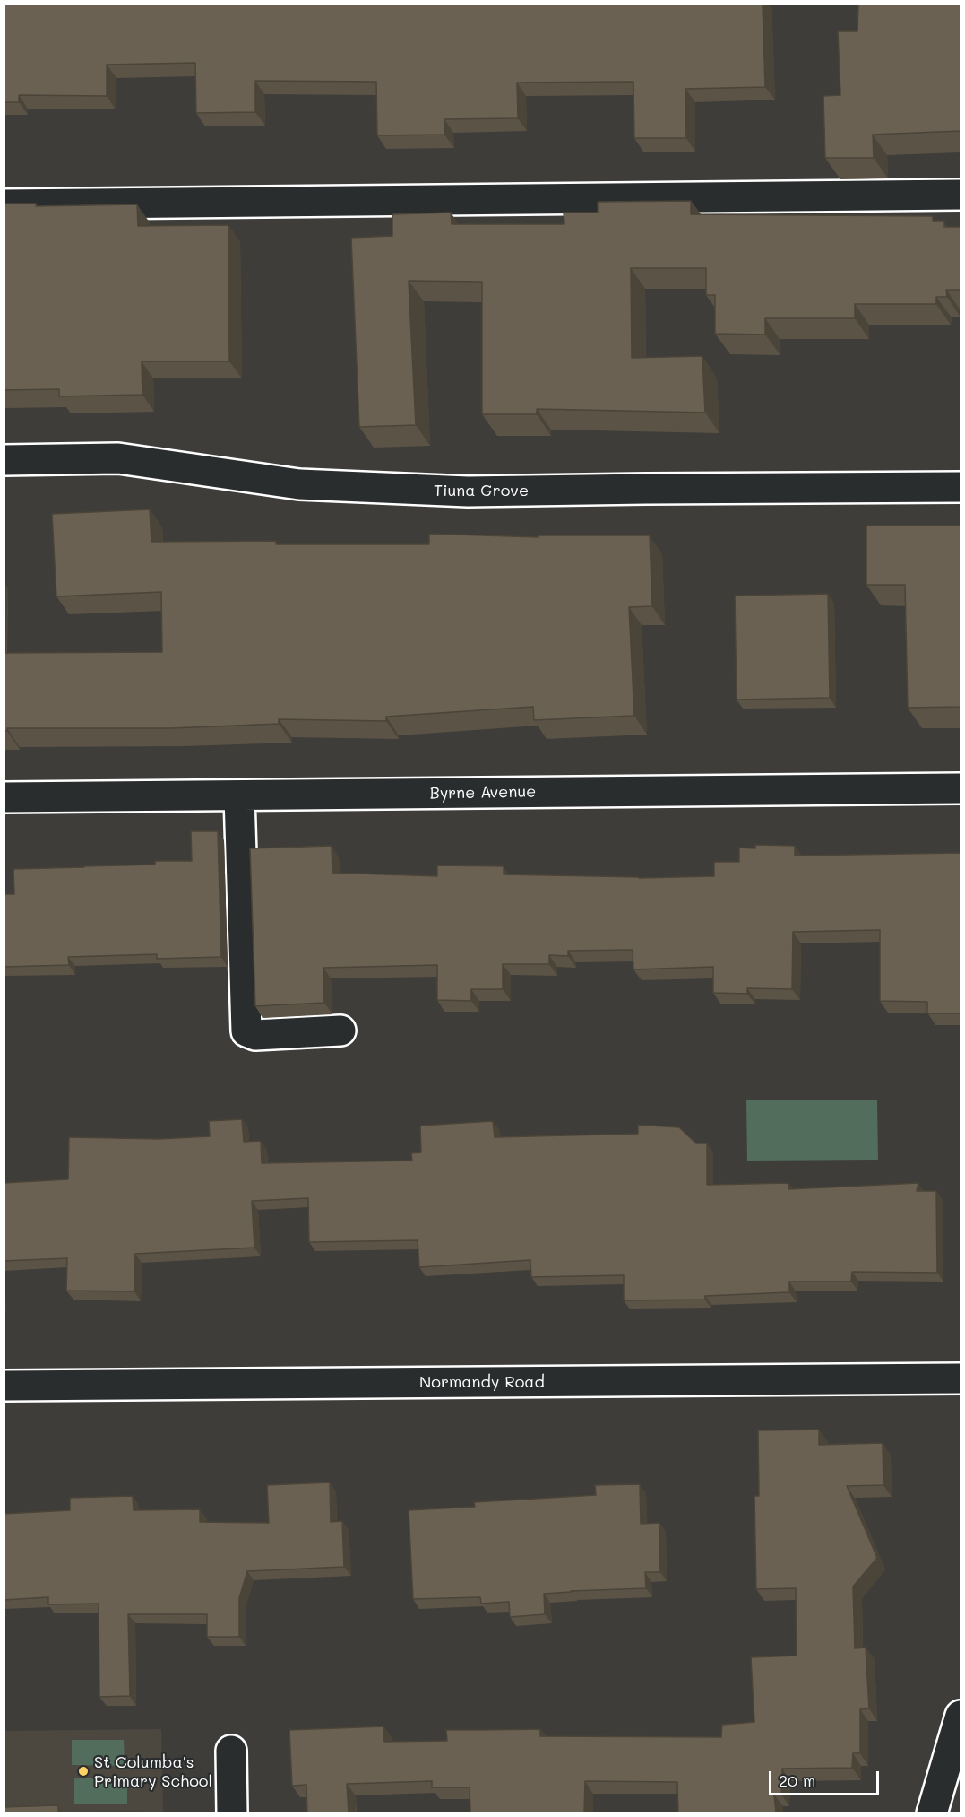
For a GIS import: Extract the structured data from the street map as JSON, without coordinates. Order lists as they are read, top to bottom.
{
  "streets": {
    "street": ["Tiuna Grove", "Byrne Avenue", "Normandy Road"]
  },
  "places": ["St Columba's Primary School"],
  "scale_bar": "20 m"
}
